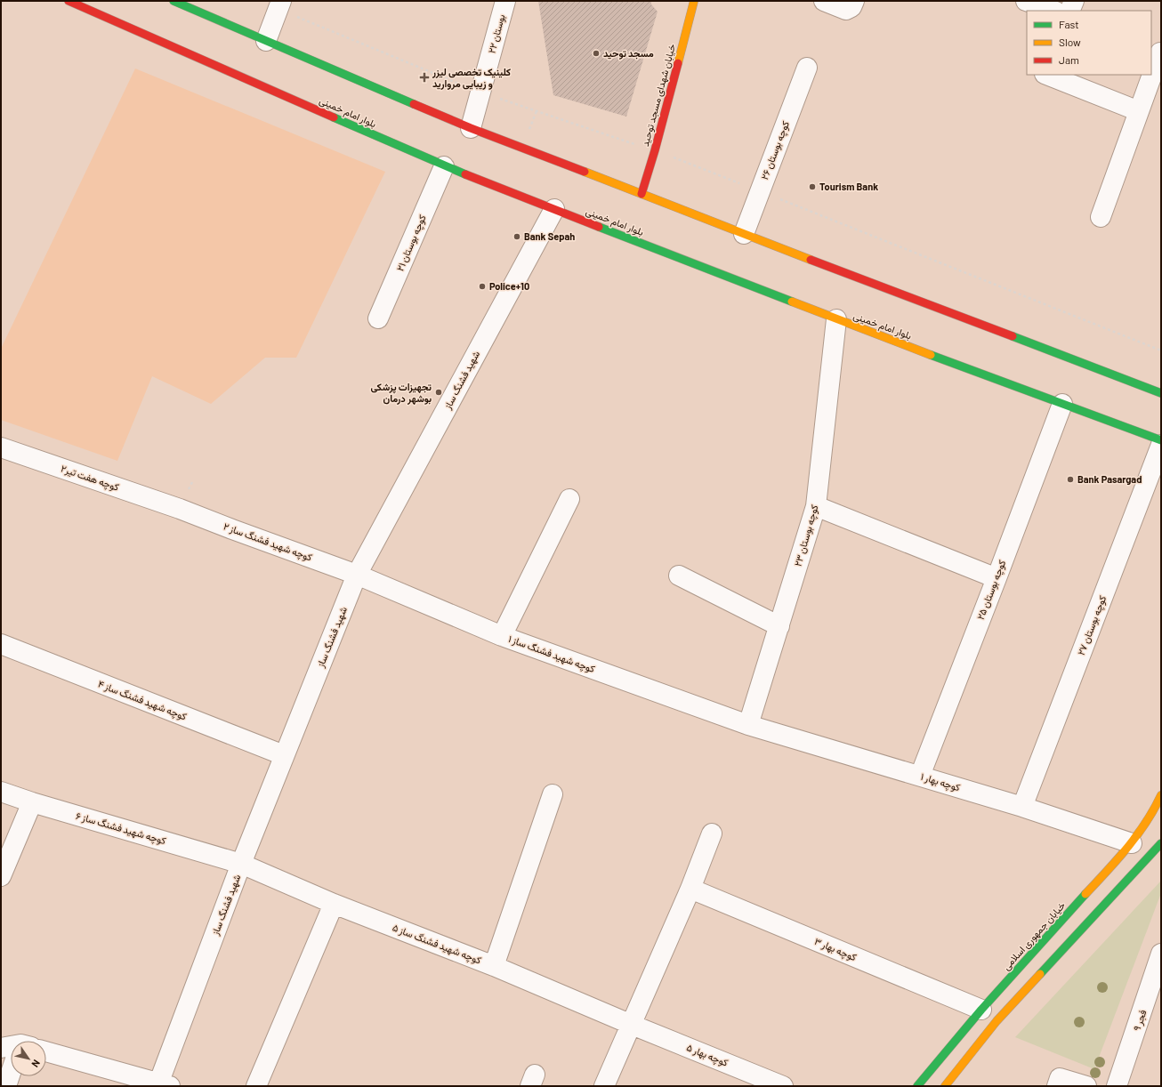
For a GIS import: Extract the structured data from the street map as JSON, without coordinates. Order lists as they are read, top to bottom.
{
  "streets": {
    "street": [
      "بوستان ۲۲",
      "خیابان شهدای مسجد توحید",
      "بلوار امام خمینی",
      "کوچه بوستان ۲۶",
      "کوچه بوستان ۲۱",
      "شهید فشنگ ساز",
      "کوچه هفت تیر۲",
      "کوچه بوستان ۲۳",
      "کوچه شهید فشنگ ساز ۲",
      "کوچه بوستان ۲۵",
      "کوچه بوستان ۲۷",
      "کوچه شهید فشنگ ساز ۱",
      "کوچه شهید فشنگ ساز ۴",
      "کوچه بهار ۱",
      "کوچه شهید فشنگ ساز ۶",
      "خیابان جمهوری اسلامی",
      "کوچه شهید فشنگ ساز ۵",
      "کوچه بهار ۳",
      "فجر ۹",
      "کوچه بهار ۵"
    ]
  },
  "crossings": [
    ["بلوار امام خمینی", "کوچه بوستان ۲۱"],
    ["بلوار امام خمینی", "شهید فشنگ ساز"],
    ["بلوار امام خمینی", "کوچه بوستان ۲۳"],
    ["بلوار امام خمینی", "کوچه بوستان ۲۵"],
    ["شهید فشنگ ساز", "کوچه شهید فشنگ ساز ۲"],
    ["شهید فشنگ ساز", "کوچه شهید فشنگ ساز ۱"],
    ["شهید فشنگ ساز", "کوچه شهید فشنگ ساز ۴"],
    ["شهید فشنگ ساز", "کوچه شهید فشنگ ساز ۶"],
    ["شهید فشنگ ساز", "کوچه شهید فشنگ ساز ۵"],
    ["کوچه هفت تیر۲", "کوچه شهید فشنگ ساز ۲"],
    ["کوچه بوستان ۲۳", "کوچه شهید فشنگ ساز ۱"],
    ["کوچه بوستان ۲۳", "کوچه بهار ۱"],
    ["کوچه شهید فشنگ ساز ۲", "کوچه شهید فشنگ ساز ۱"],
    ["کوچه بوستان ۲۵", "کوچه بهار ۱"],
    ["کوچه بوستان ۲۷", "کوچه بهار ۱"],
    ["کوچه شهید فشنگ ساز ۱", "کوچه بهار ۱"],
    ["کوچه بهار ۱", "خیابان جمهوری اسلامی"],
    ["کوچه شهید فشنگ ساز ۶", "کوچه شهید فشنگ ساز ۵"],
    ["خیابان جمهوری اسلامی", "کوچه بهار ۳"],
    ["کوچه شهید فشنگ ساز ۵", "کوچه بهار ۵"]
  ],
  "places": {
    "other": [
      "مسجد توحید",
      "Tourism Bank",
      "Bank Sepah",
      "Police+10",
      "تجهیزات پزشکی بوشهر درمان",
      "Bank Pasargad"
    ],
    "health": ["کلینیک تخصصی لیزر و زیبایی مروارید"]
  },
  "legend": ["Fast", "Slow", "Jam"],
  "north": "bottom right"
}
